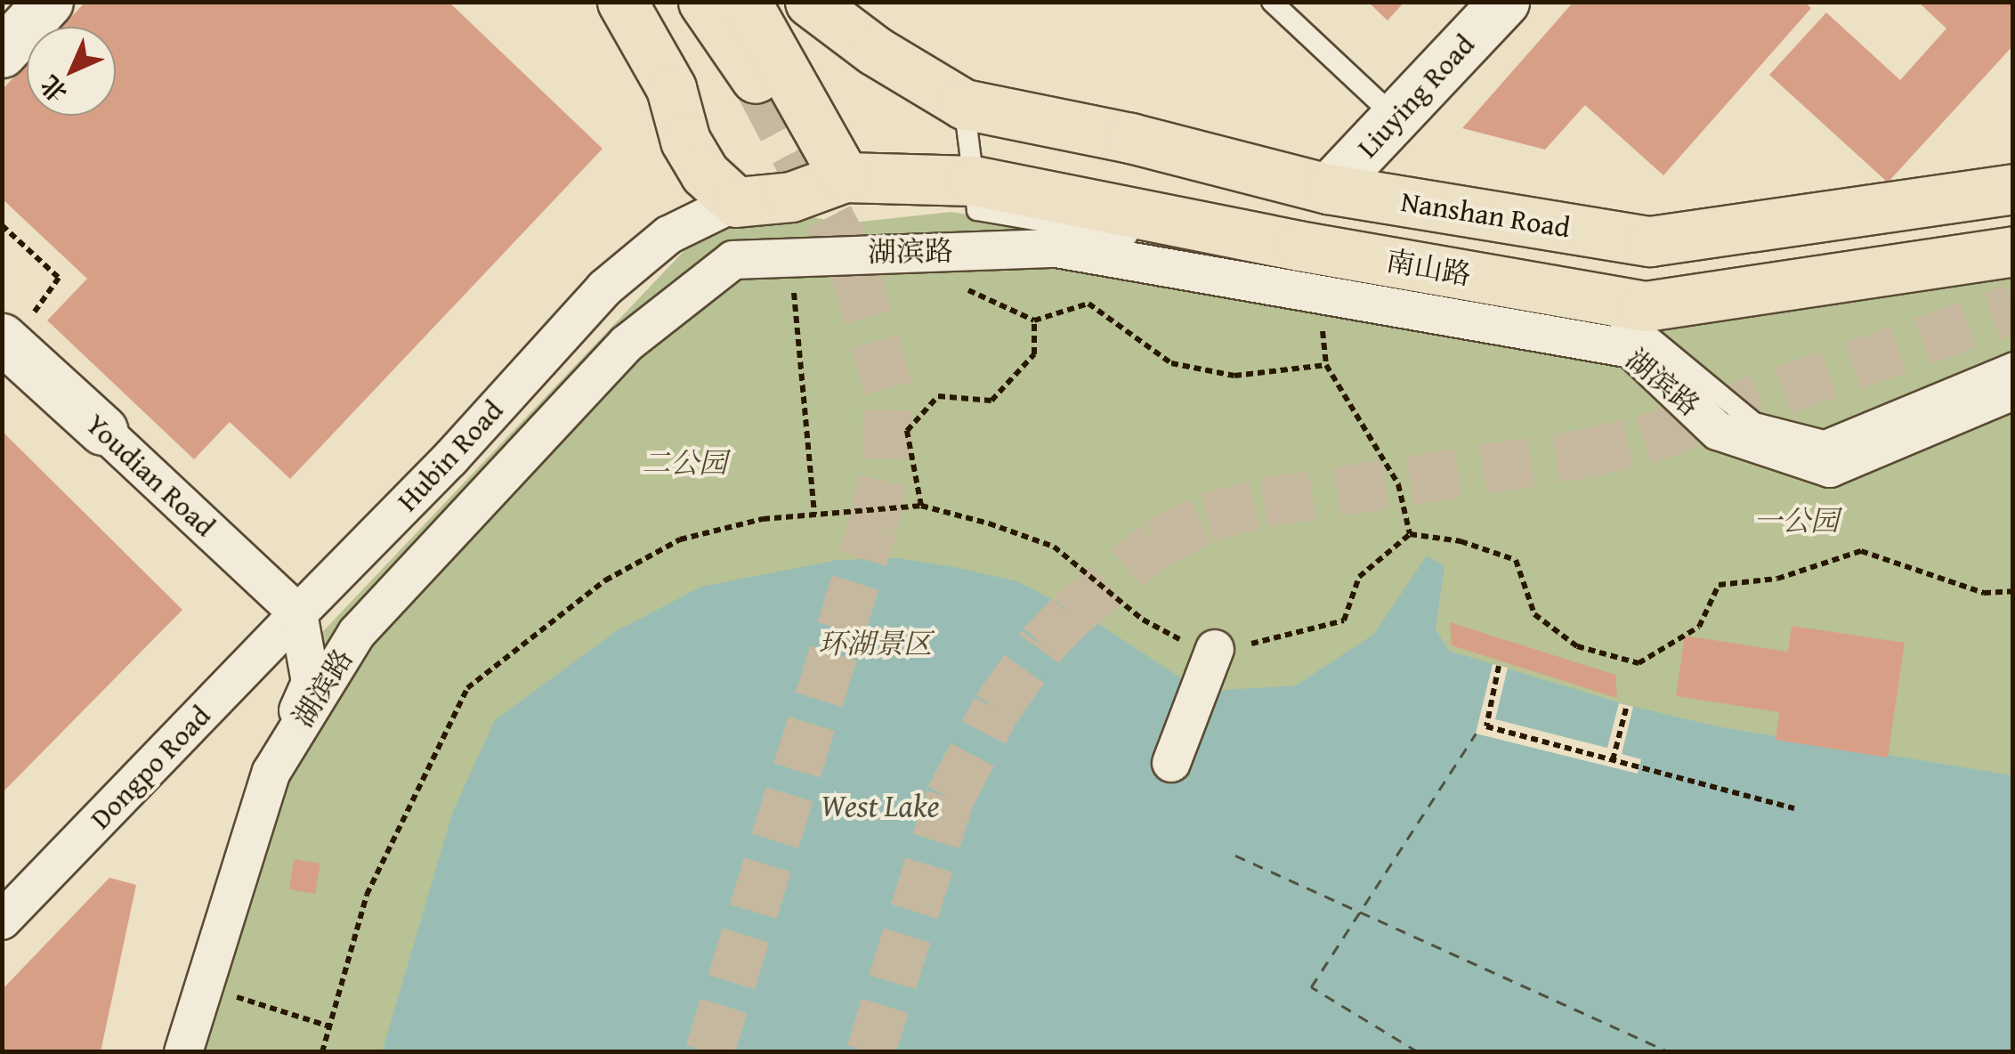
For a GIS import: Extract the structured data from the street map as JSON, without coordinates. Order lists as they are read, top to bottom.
{
  "streets": {
    "main road": ["Nanshan Road", "南山路"],
    "street": [
      "Liuying Road",
      "湖滨路",
      "Hubin Road",
      "Youdian Road",
      "Dongpo Road"
    ]
  },
  "crossings": [
    ["Liuying Road", "Nanshan Road"],
    ["Hubin Road", "Youdian Road"],
    ["Hubin Road", "Dongpo Road"],
    ["Youdian Road", "Dongpo Road"]
  ],
  "water": ["West Lake"],
  "parks": ["二公园", "一公园", "环湖景区"],
  "north": "bottom left"
}
